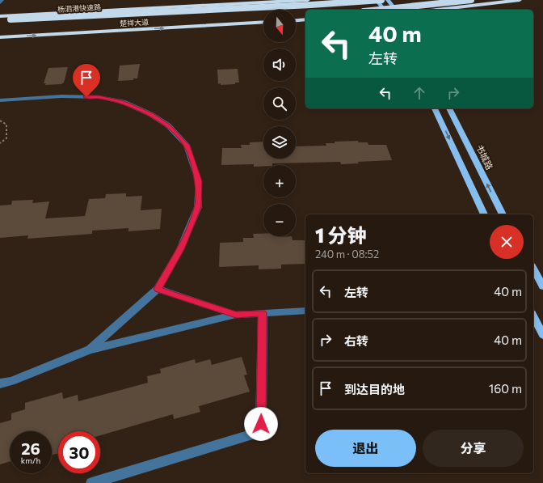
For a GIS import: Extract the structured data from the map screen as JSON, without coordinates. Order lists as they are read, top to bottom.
{
  "streets": {
    "highway": ["杨泗港快速路", "楚祥大道"],
    "main road": ["书城路"]
  },
  "north": "bottom",
  "page": {
    "map_buttons": ["+", "−"],
    "turn": ["40 m", "左转"],
    "heading": ["1 分钟", "240 m · 08:52"],
    "list": [
      {
        "name": "左转",
        "value": "40 m"
      },
      {
        "name": "右转",
        "value": "40 m"
      },
      {
        "name": "到达目的地",
        "value": "160 m"
      }
    ],
    "buttons": ["退出", "分享"],
    "speed": "26 km/h",
    "limit": "30"
  }
}
